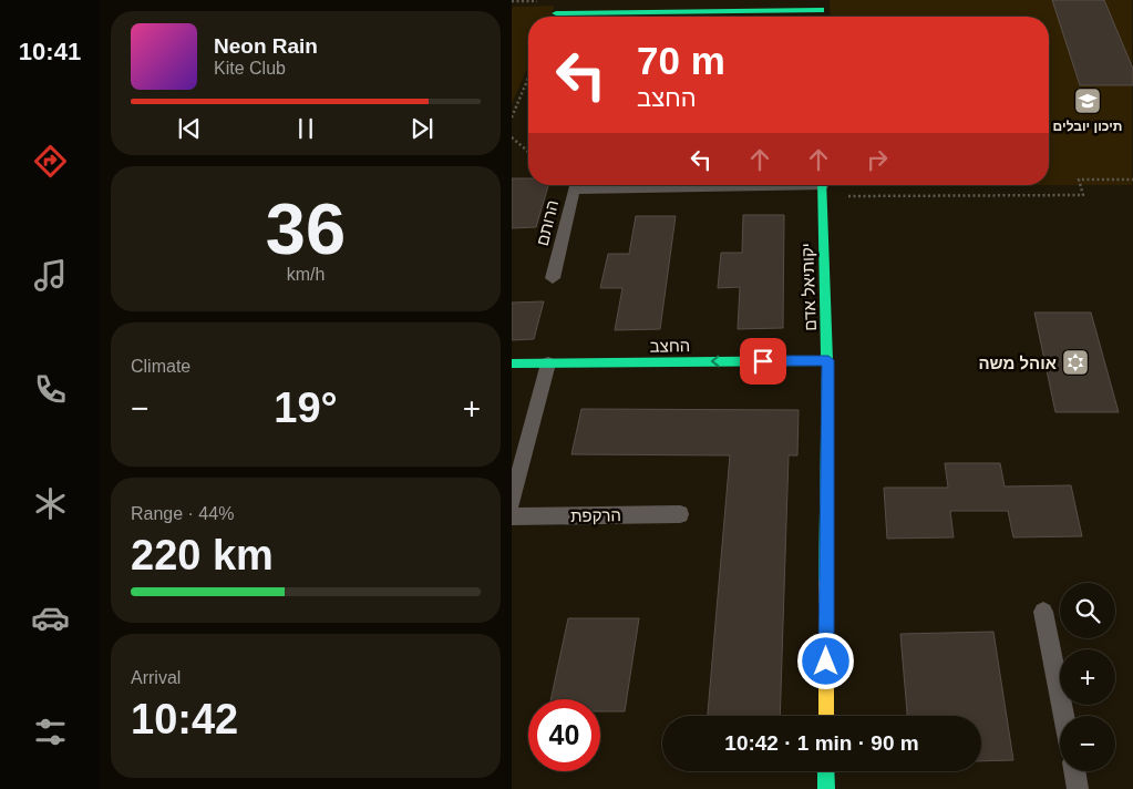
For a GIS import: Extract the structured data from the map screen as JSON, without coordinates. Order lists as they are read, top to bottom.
{
  "streets": {
    "street": ["יקותיאל אדם", "החצב"],
    "lane": ["הרותם", "הרקפת"]
  },
  "crossings": [
    ["הרותם", "יקותיאל אדם"],
    ["יקותיאל אדם", "החצב"]
  ],
  "one_way": ["החצב"],
  "places": {
    "school or university": ["תיכון יובלים"],
    "synagogue": ["אוהל משה"]
  },
  "page": {
    "tabs": "10:41",
    "turn": ["70 m", "החצב"],
    "song": ["Neon Rain", "Kite Club"],
    "tile": [
      ["36", "km/h"],
      "Climate",
      ["Range · 44%", "220 km"],
      ["Arrival", "10:42"]
    ],
    "heat": ["−", "19°", "+"],
    "map_buttons": ["+", "−"],
    "limit": "40",
    "trip": "10:42 · 1 min · 90 m"
  }
}
